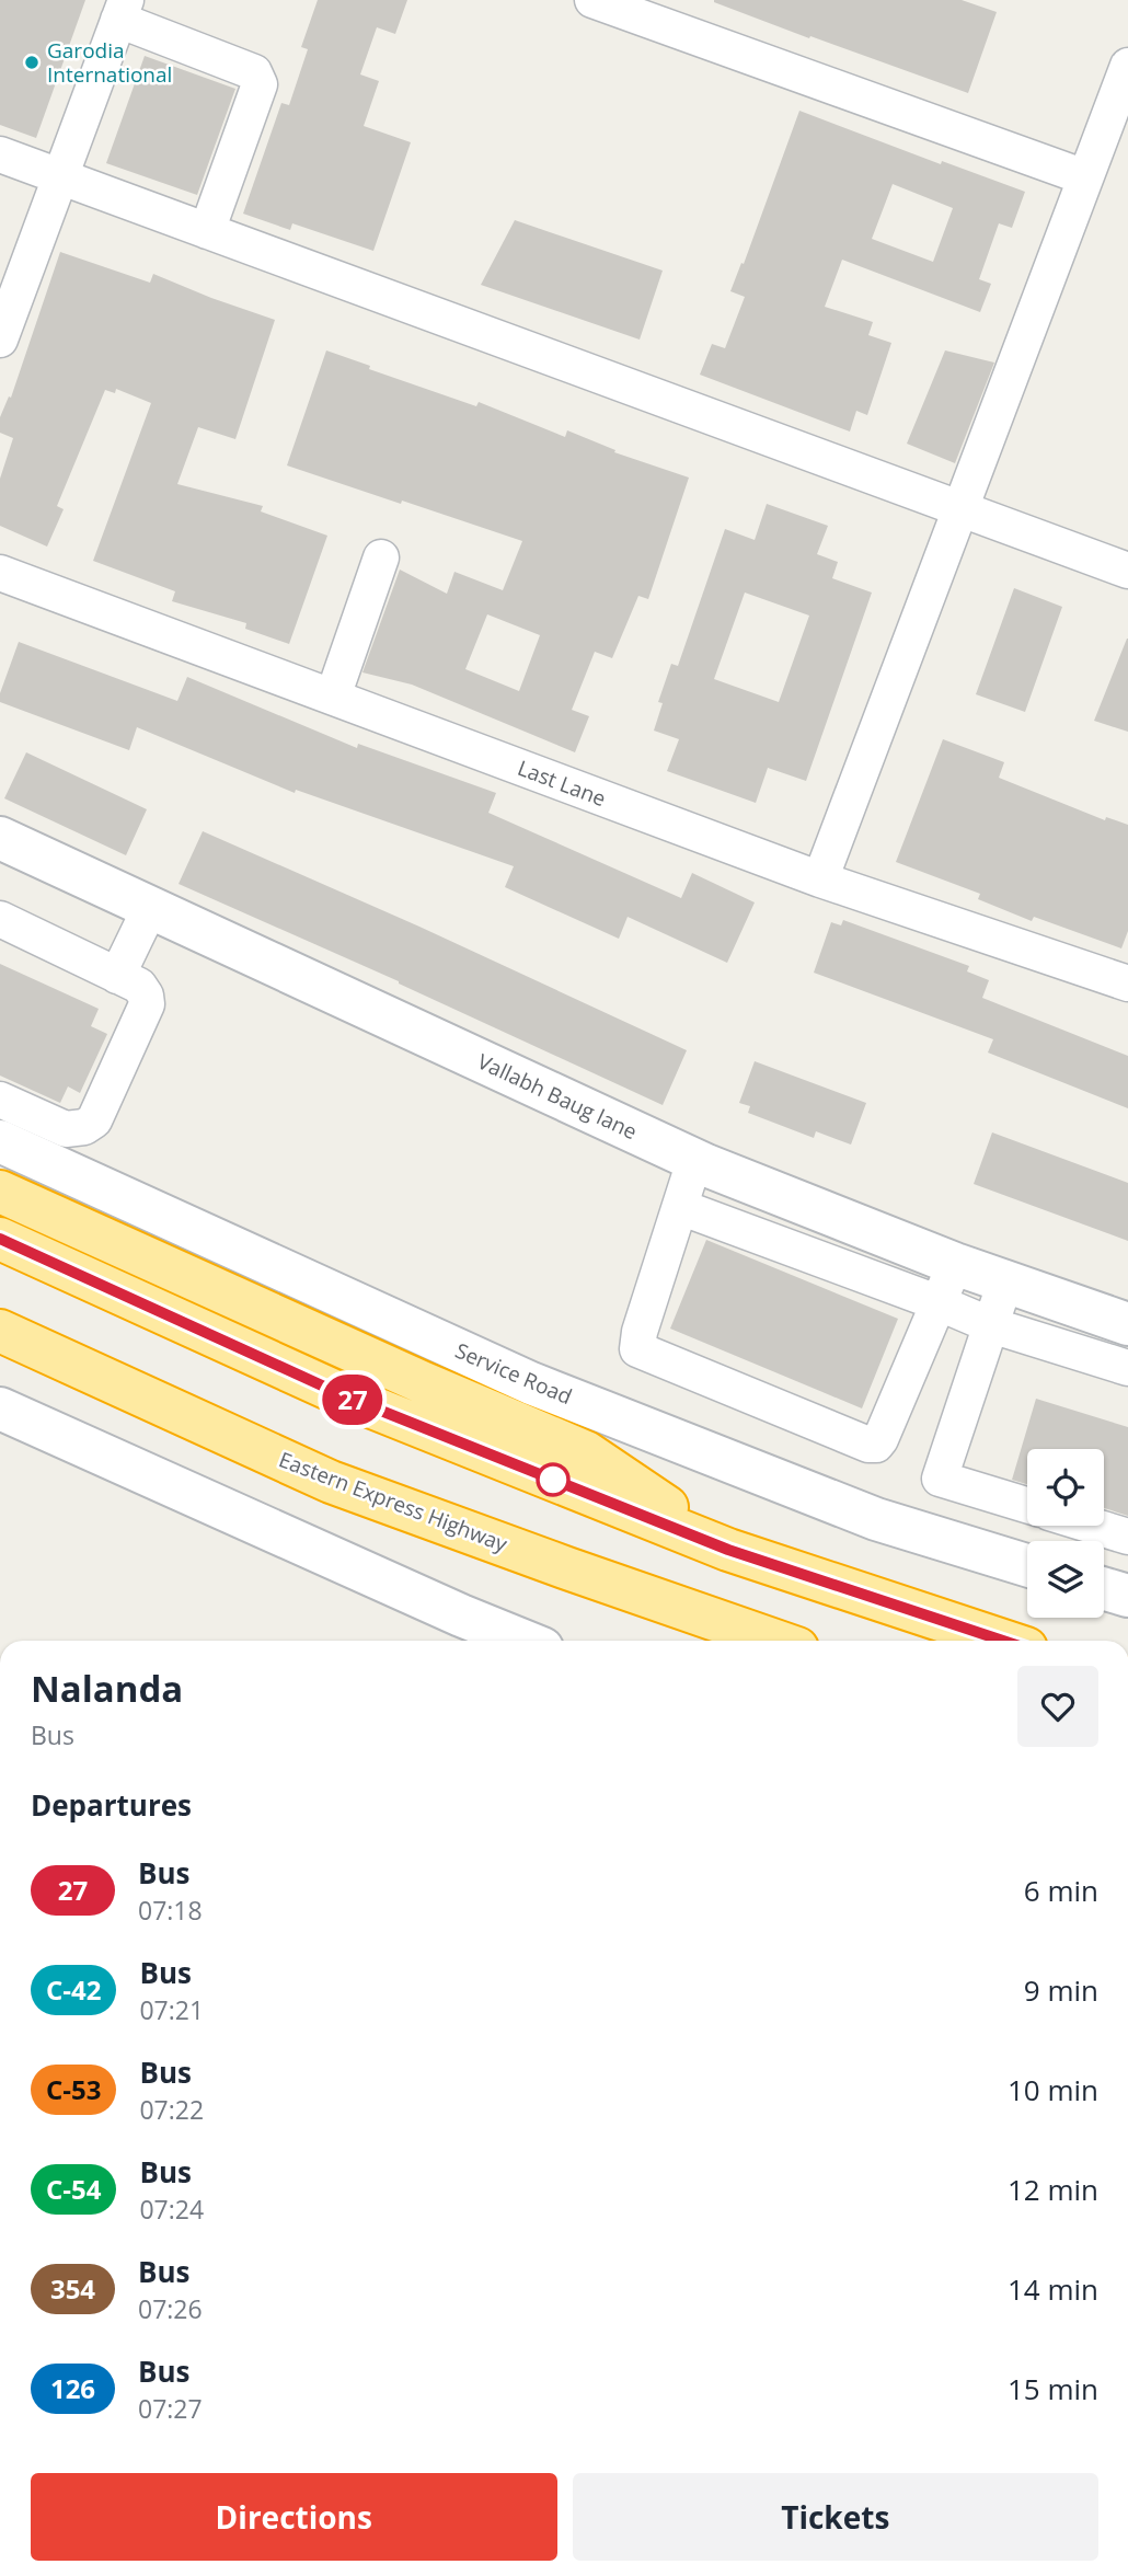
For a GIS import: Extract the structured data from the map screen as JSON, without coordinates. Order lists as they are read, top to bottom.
{
  "streets": {
    "highway": ["Eastern Express Highway"],
    "street": ["Last Lane", "Vallabh Baug lane", "Service Road"]
  },
  "places": ["Garodia International"],
  "lines": ["bus line 27"],
  "page": {
    "on_map": "27",
    "heading": [
      ["Nalanda", "Bus"],
      "Departures"
    ],
    "list": [
      {
        "mark": "27",
        "name": "Bus",
        "note": "07:18",
        "value": "6 min"
      },
      {
        "mark": "C-42",
        "name": "Bus",
        "note": "07:21",
        "value": "9 min"
      },
      {
        "mark": "C-53",
        "name": "Bus",
        "note": "07:22",
        "value": "10 min"
      },
      {
        "mark": "C-54",
        "name": "Bus",
        "note": "07:24",
        "value": "12 min"
      },
      {
        "mark": "354",
        "name": "Bus",
        "note": "07:26",
        "value": "14 min"
      },
      {
        "mark": "126",
        "name": "Bus",
        "note": "07:27",
        "value": "15 min"
      }
    ],
    "buttons": ["Directions", "Tickets"]
  }
}
